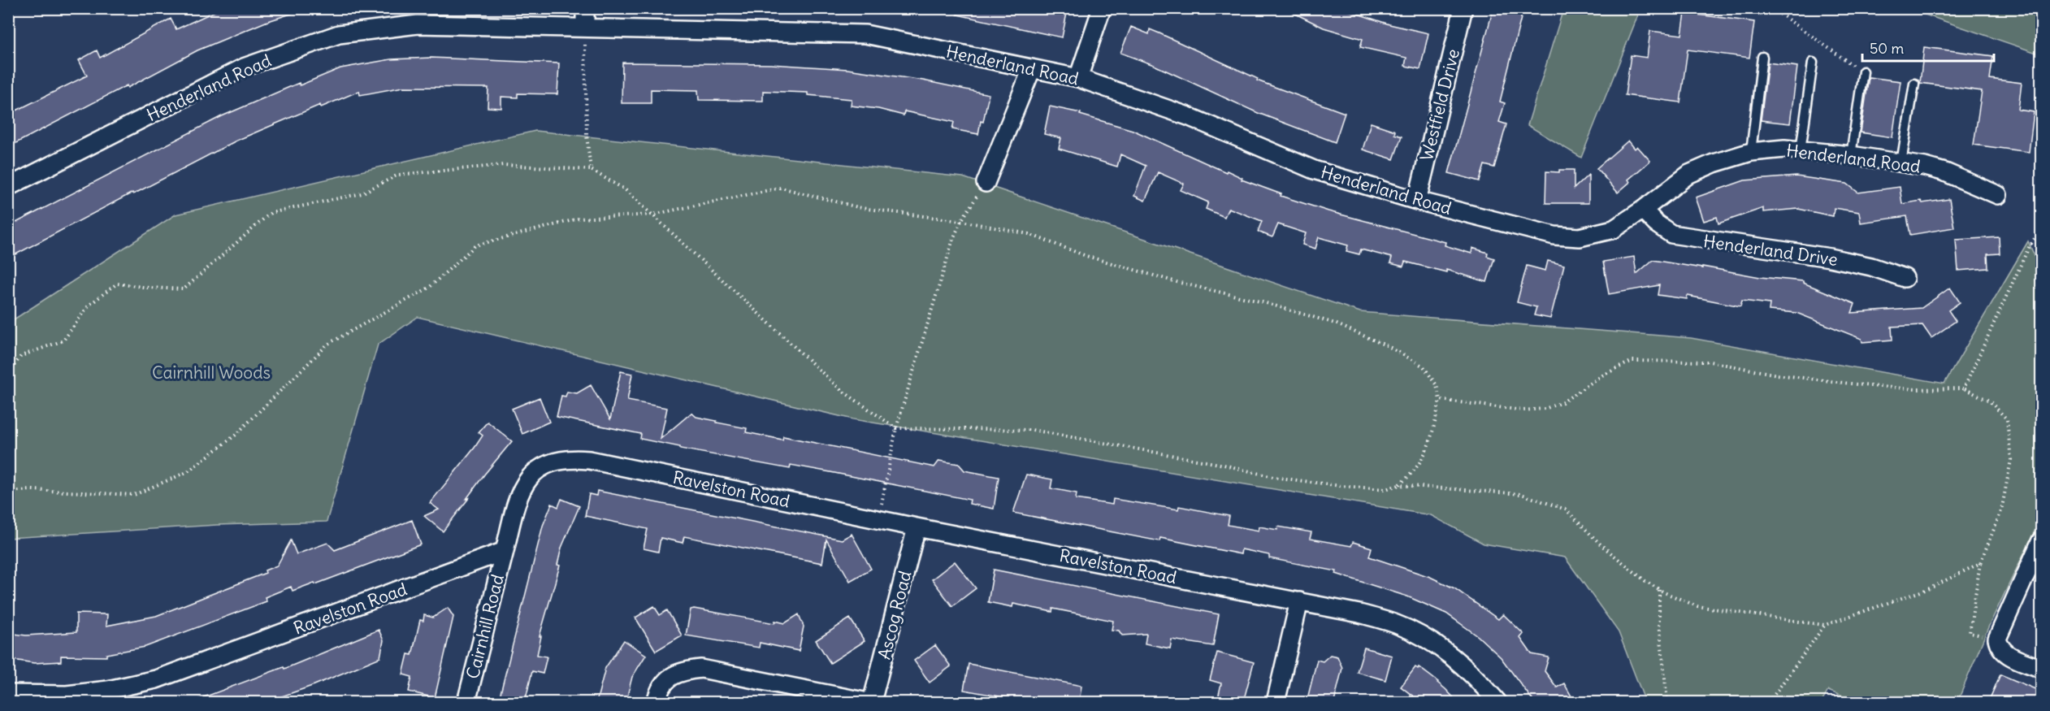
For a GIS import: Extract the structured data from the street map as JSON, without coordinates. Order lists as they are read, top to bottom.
{
  "streets": {
    "street": [
      "Henderland Road",
      "Westfield Drive",
      "Henderland Drive",
      "Ravelston Road",
      "Ascog Road",
      "Cairnhill Road"
    ]
  },
  "crossings": [
    ["Henderland Road", "Westfield Drive"],
    ["Henderland Road", "Henderland Drive"],
    ["Ravelston Road", "Ascog Road"],
    ["Ravelston Road", "Cairnhill Road"]
  ],
  "parks": ["Cairnhill Woods"],
  "scale_bar": "50 m"
}
